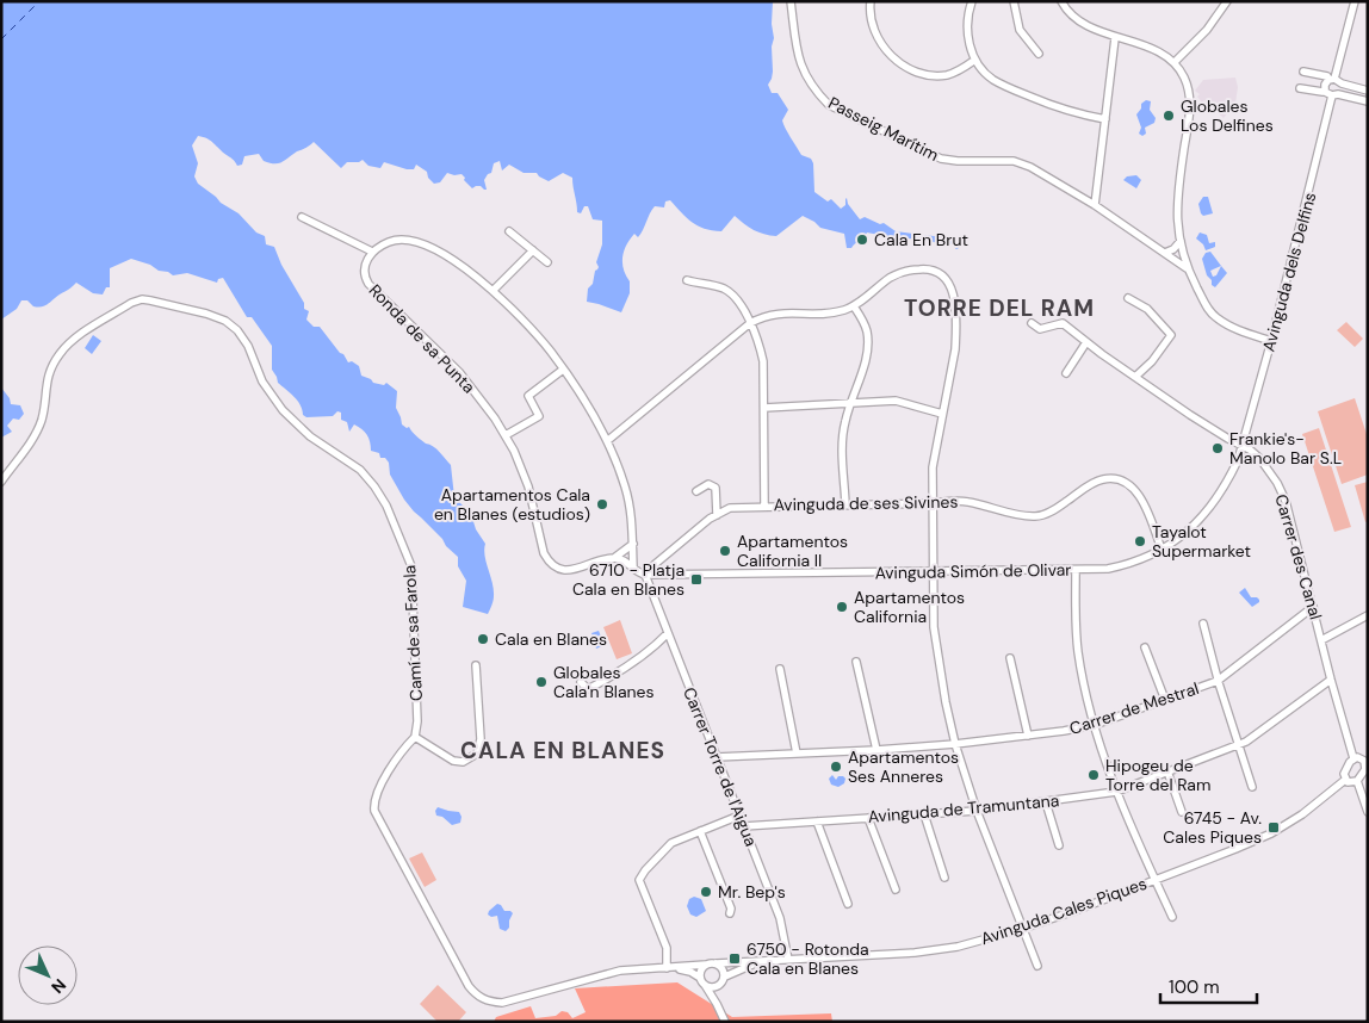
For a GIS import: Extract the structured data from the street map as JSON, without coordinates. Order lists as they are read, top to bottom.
{
  "streets": {
    "street": [
      "Passeig Marítim",
      "Avinguda dels Delfins",
      "Ronda de sa Punta",
      "Avinguda de ses Sivines",
      "Carrer des Canal",
      "Avinguda Simón de Olivar",
      "Camí de sa Farola",
      "Carrer de Mestral",
      "Carrer Torre de l'Aigua",
      "Avinguda de Tramuntana",
      "Avinguda Cales Piques"
    ]
  },
  "crossings": [
    ["Avinguda dels Delfins", "Carrer des Canal"],
    ["Avinguda dels Delfins", "Avinguda Simón de Olivar"],
    ["Avinguda de ses Sivines", "Avinguda Simón de Olivar"],
    ["Avinguda de ses Sivines", "Carrer Torre de l'Aigua"],
    ["Carrer des Canal", "Avinguda Simón de Olivar"],
    ["Carrer des Canal", "Carrer de Mestral"],
    ["Carrer des Canal", "Avinguda de Tramuntana"],
    ["Carrer des Canal", "Avinguda Cales Piques"],
    ["Avinguda Simón de Olivar", "Carrer Torre de l'Aigua"],
    ["Carrer de Mestral", "Carrer Torre de l'Aigua"],
    ["Carrer Torre de l'Aigua", "Avinguda de Tramuntana"],
    ["Carrer Torre de l'Aigua", "Avinguda Cales Piques"]
  ],
  "districts": ["TORRE DEL RAM", "CALA EN BLANES"],
  "places": {
    "other": [
      "Globales Los Delfines",
      "Cala En Brut",
      "Frankie's- Manolo Bar S.L",
      "Apartamentos Cala en Blanes (estudios)",
      "Tayalot Supermarket",
      "Apartamentos California II",
      "Apartamentos California",
      "Cala en Blanes",
      "Globales Cala'n Blanes",
      "Apartamentos Ses Anneres",
      "Hipogeu de Torre del Ram",
      "Mr. Bep's"
    ],
    "transit": ["6710 - Platja Cala en Blanes", "6745 - Av. Cales Piques", "6750 - Rotonda Cala en Blanes"]
  },
  "scale_bar": "100 m",
  "north": "bottom right"
}
